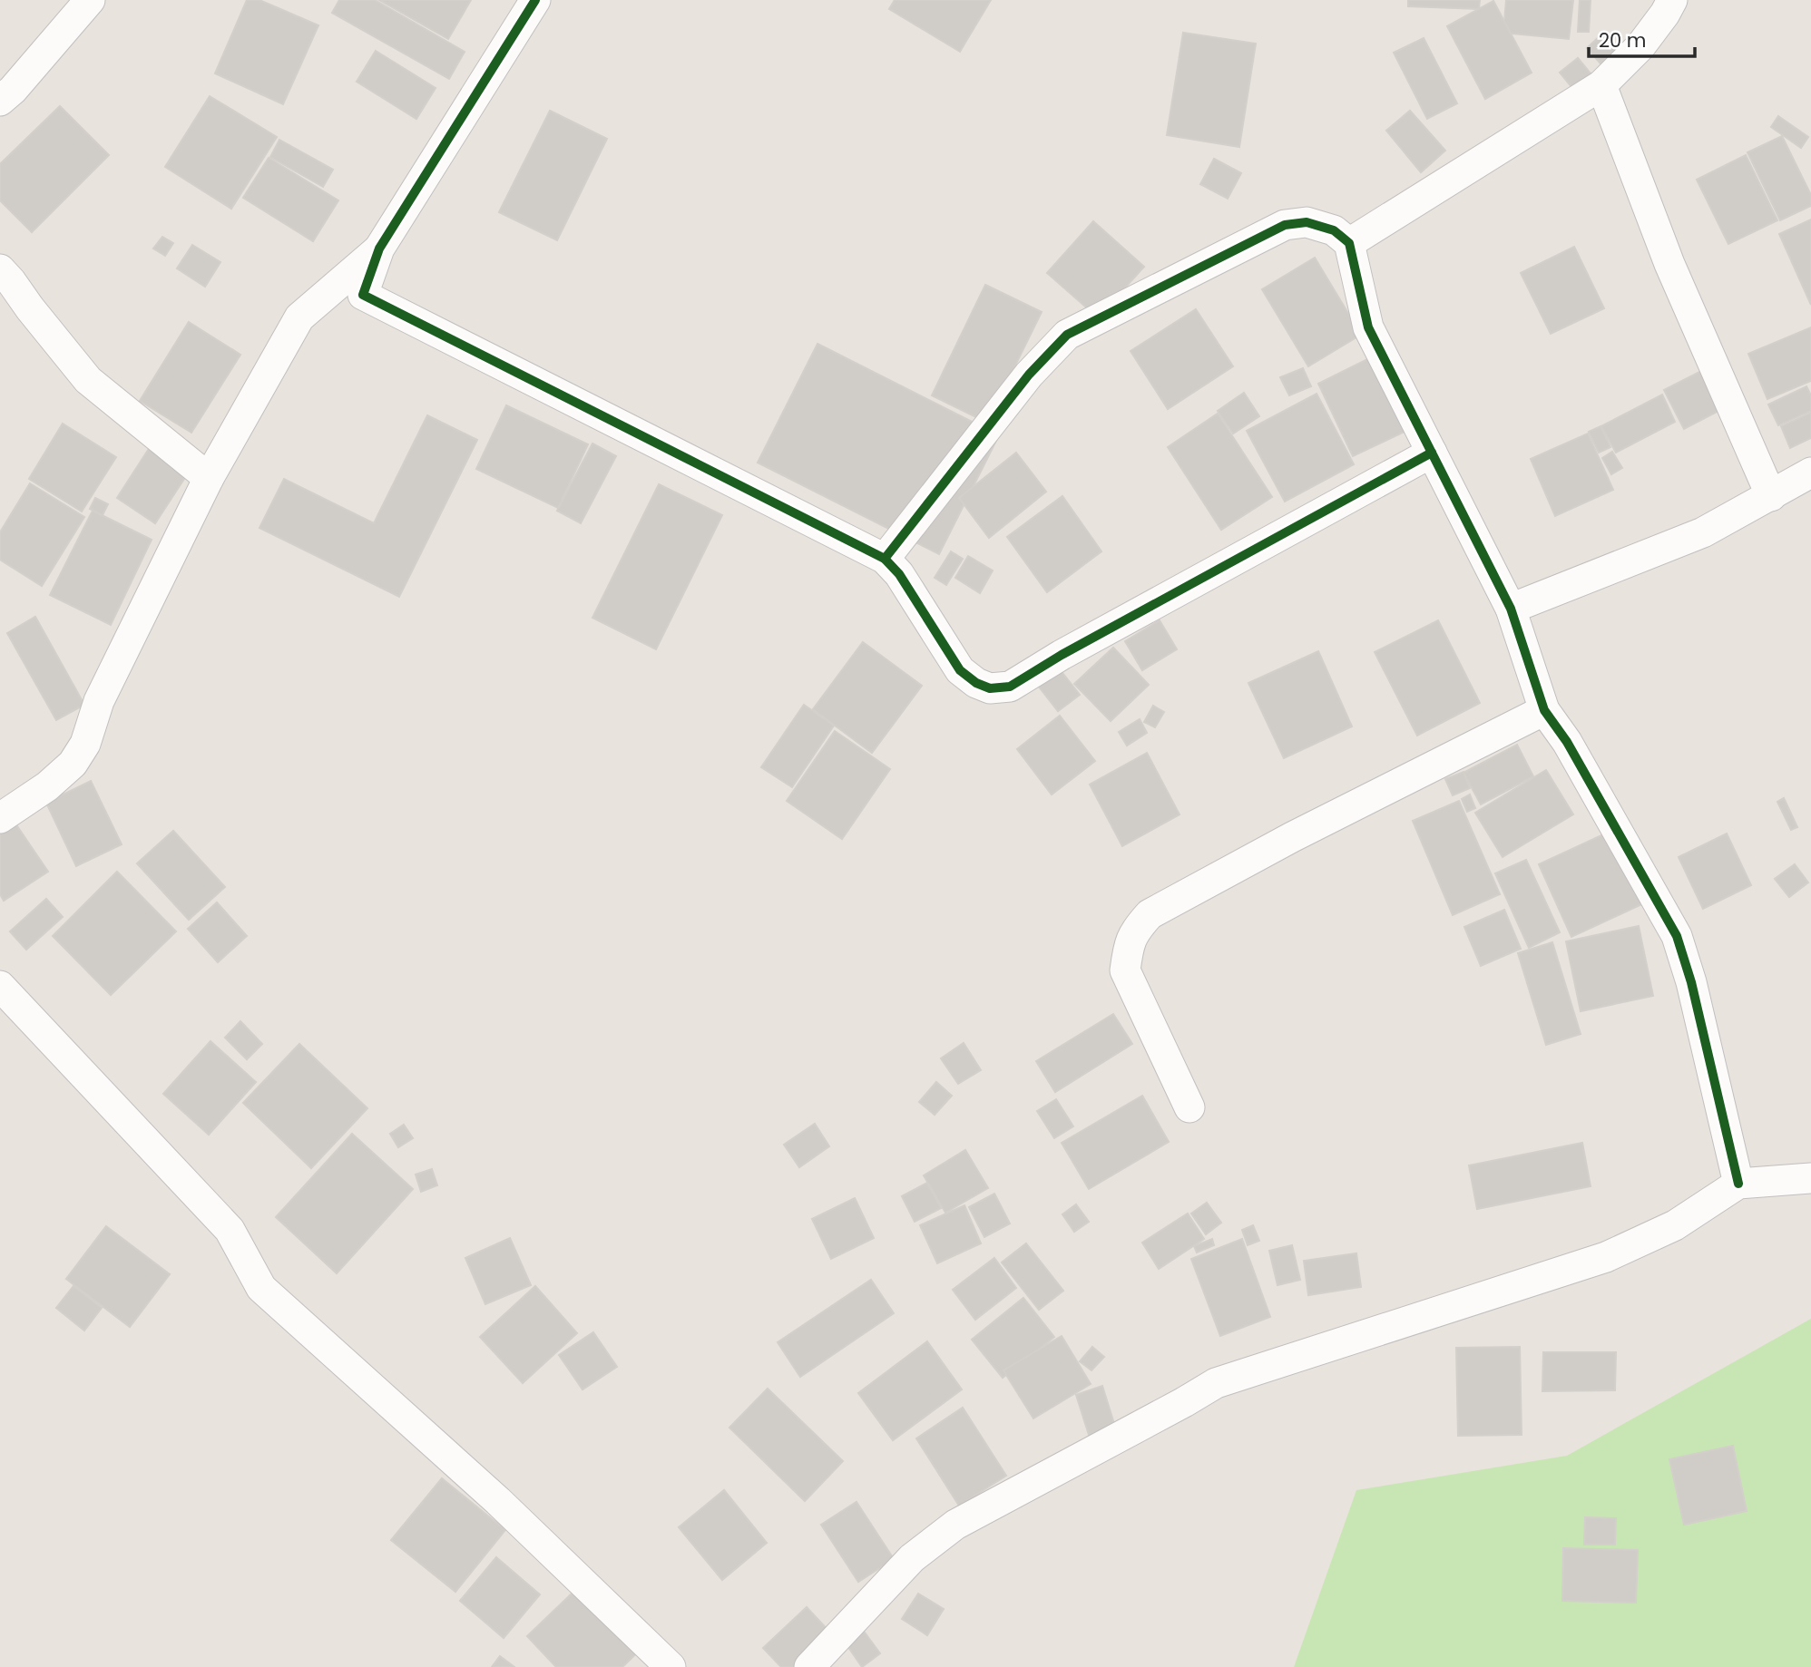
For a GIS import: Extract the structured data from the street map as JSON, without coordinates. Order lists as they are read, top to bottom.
{
  "scale_bar": "20 m"
}
